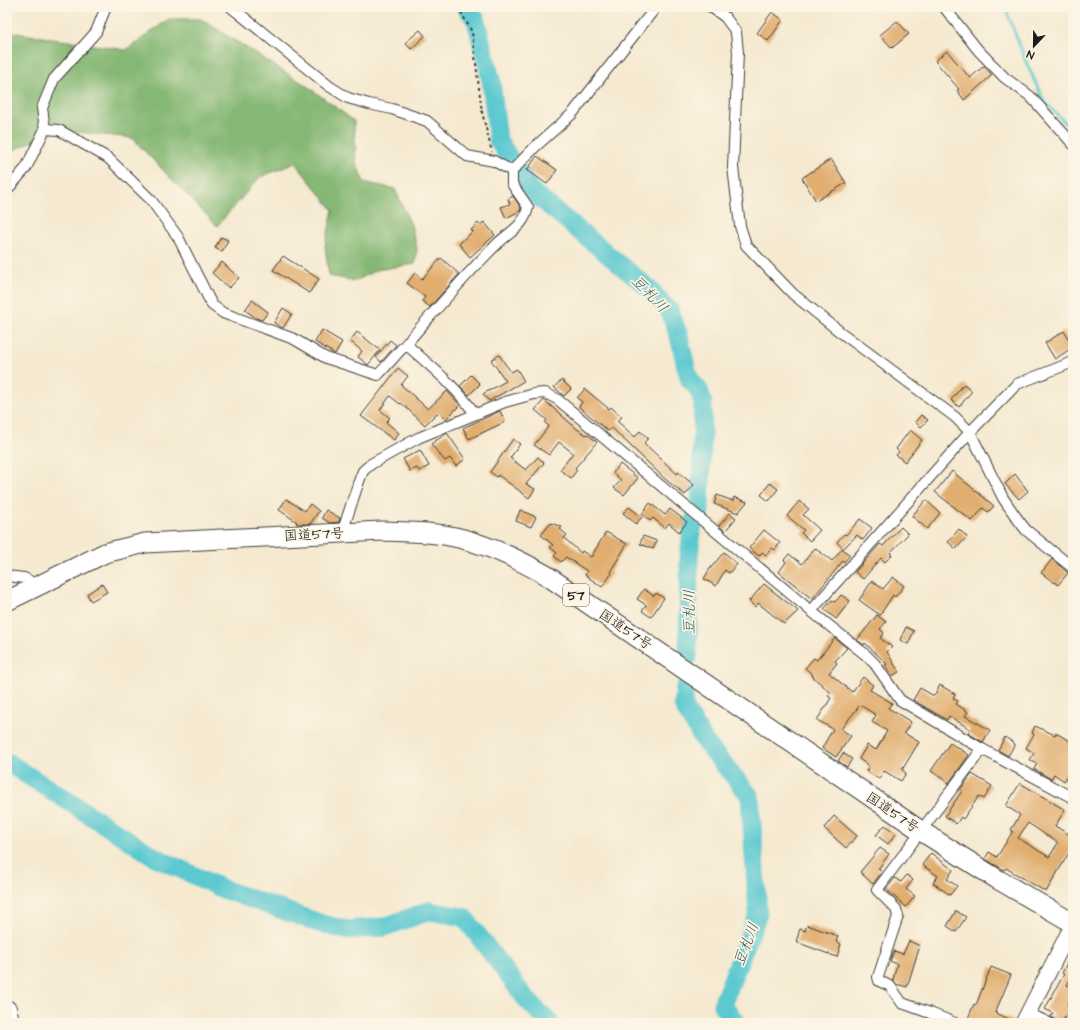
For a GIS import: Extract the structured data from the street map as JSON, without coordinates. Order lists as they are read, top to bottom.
{
  "streets": {
    "highway": ["国道57号", "57"]
  },
  "water": ["豆札川"],
  "north": "bottom"
}
